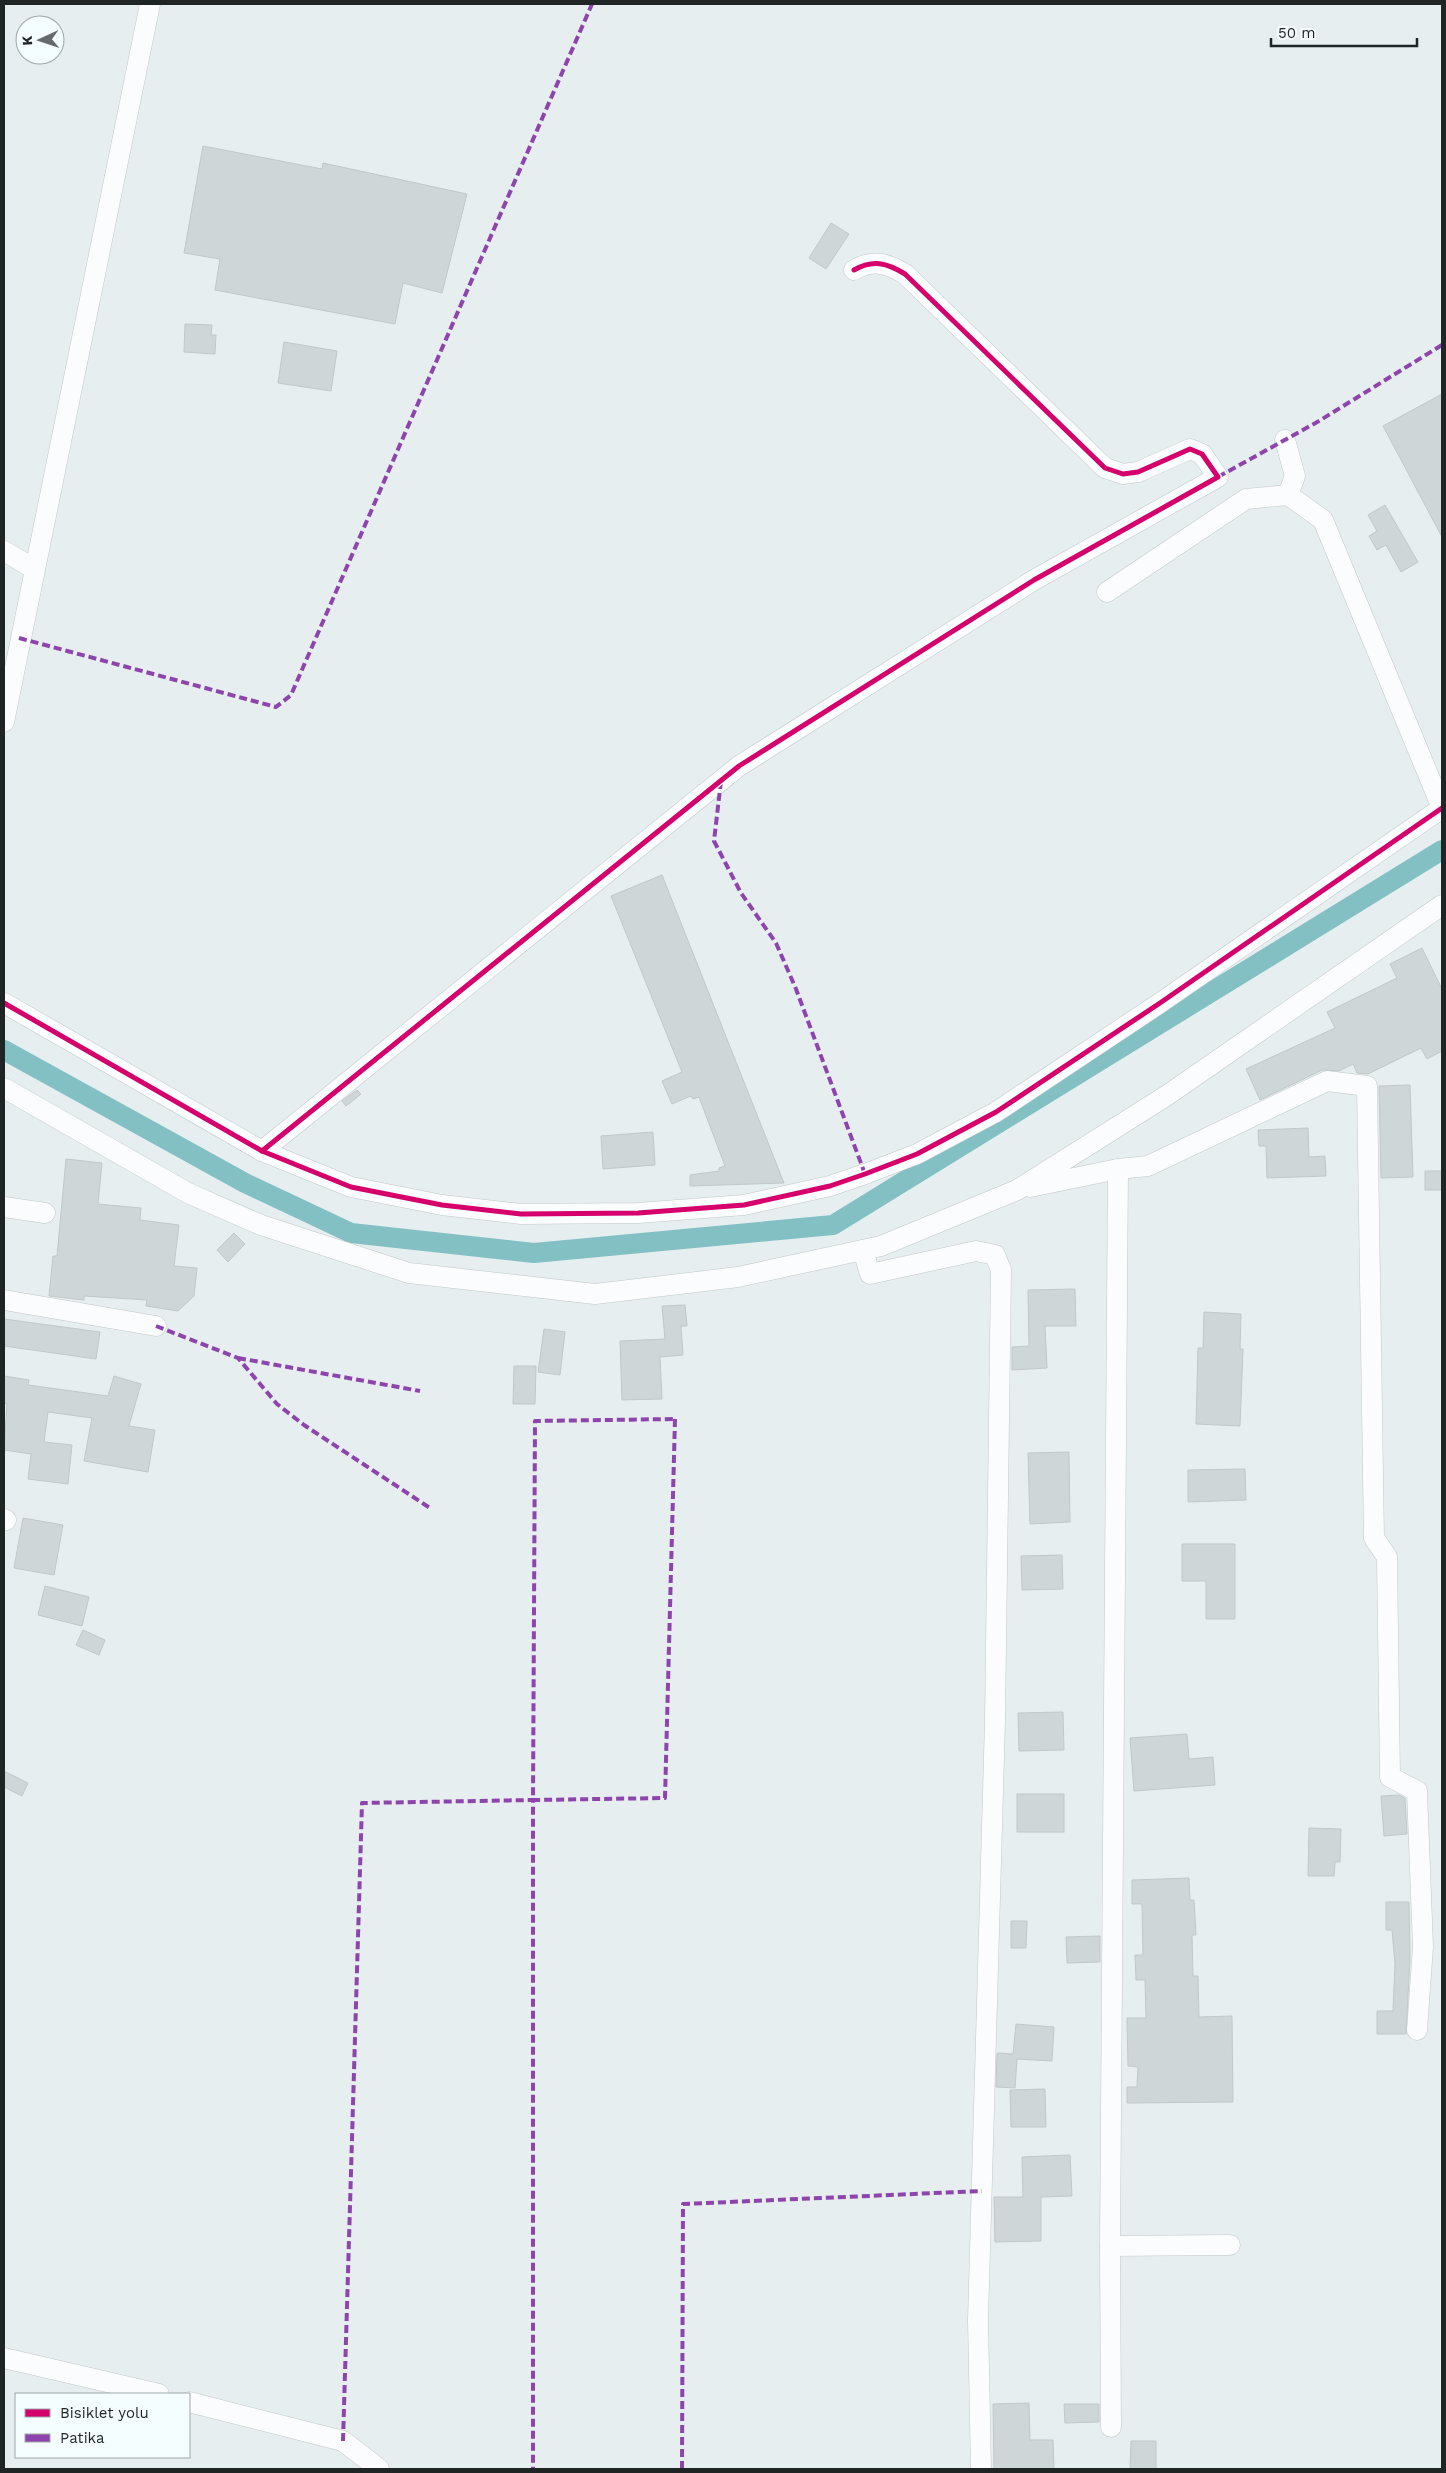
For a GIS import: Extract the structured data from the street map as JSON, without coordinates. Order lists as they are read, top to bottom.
{
  "legend": ["Bisiklet yolu", "Patika"],
  "scale_bar": "50 m",
  "north": "left"
}
